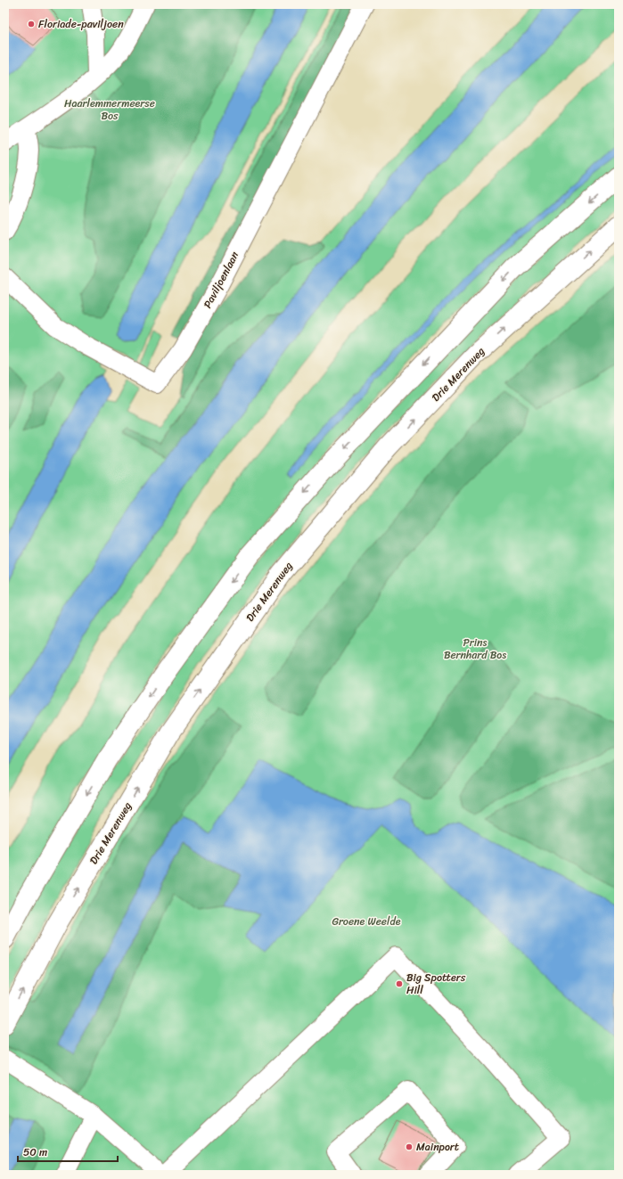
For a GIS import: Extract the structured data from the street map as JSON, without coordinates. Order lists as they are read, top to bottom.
{
  "streets": {
    "highway": ["Drie Merenweg"],
    "street": ["Paviljoenlaan"]
  },
  "parks": ["Haarlemmermeerse Bos", "Prins Bernhard Bos", "Groene Weelde"],
  "places": ["Floriade-paviljoen", "Big Spotters Hill", "Mainport"],
  "scale_bar": "50 m"
}
